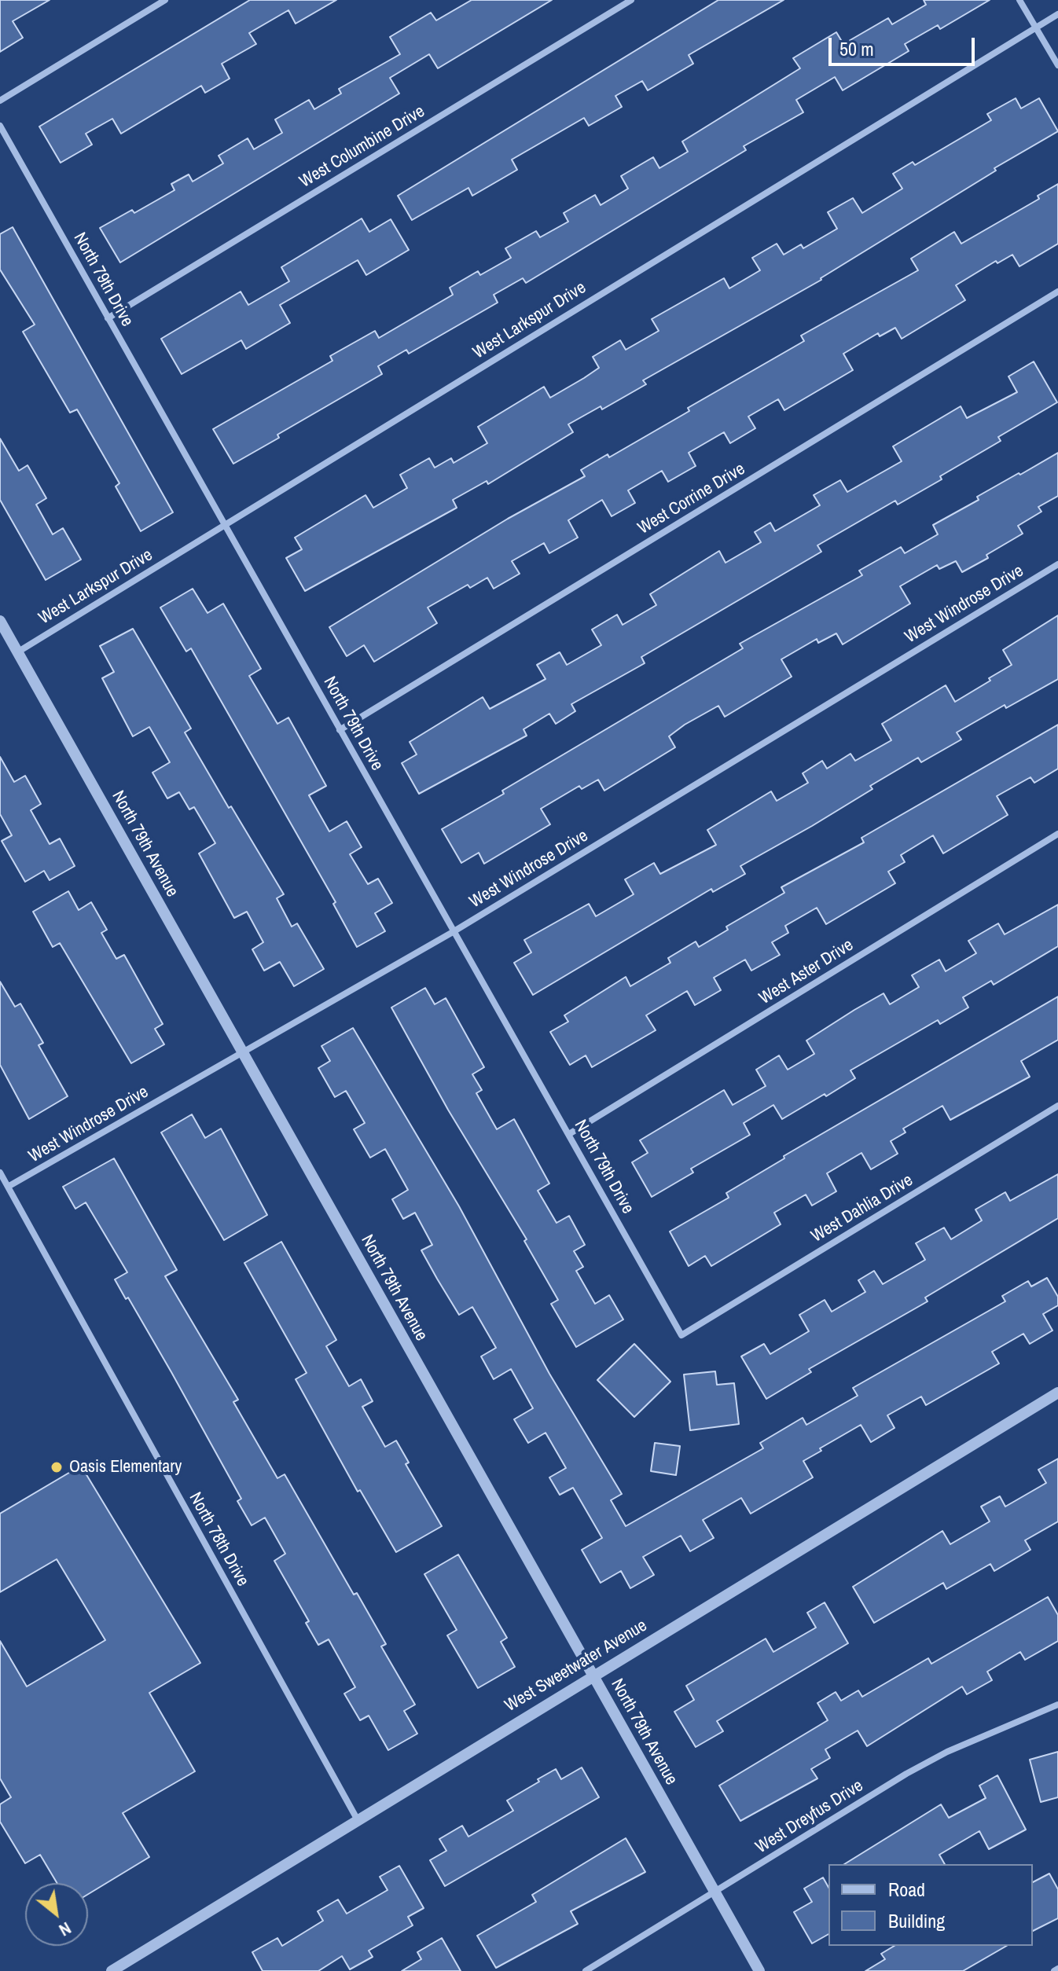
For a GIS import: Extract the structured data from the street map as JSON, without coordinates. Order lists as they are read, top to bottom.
{
  "streets": {
    "street": [
      "West Columbine Drive",
      "North 79th Drive",
      "West Larkspur Drive",
      "West Corrine Drive",
      "West Windrose Drive",
      "North 79th Avenue",
      "West Aster Drive",
      "West Dahlia Drive",
      "North 78th Drive",
      "West Sweetwater Avenue",
      "West Dreyfus Drive"
    ]
  },
  "crossings": [
    ["West Columbine Drive", "North 79th Drive"],
    ["North 79th Drive", "West Larkspur Drive"],
    ["North 79th Drive", "West Corrine Drive"],
    ["North 79th Drive", "West Windrose Drive"],
    ["North 79th Drive", "West Aster Drive"],
    ["North 79th Drive", "West Dahlia Drive"],
    ["West Larkspur Drive", "North 79th Avenue"],
    ["West Windrose Drive", "North 79th Avenue"],
    ["West Windrose Drive", "North 78th Drive"],
    ["North 79th Avenue", "West Sweetwater Avenue"],
    ["North 79th Avenue", "West Dreyfus Drive"],
    ["North 78th Drive", "West Sweetwater Avenue"]
  ],
  "places": ["Oasis Elementary"],
  "legend": ["Road", "Building"],
  "scale_bar": "50 m",
  "north": "bottom right"
}
